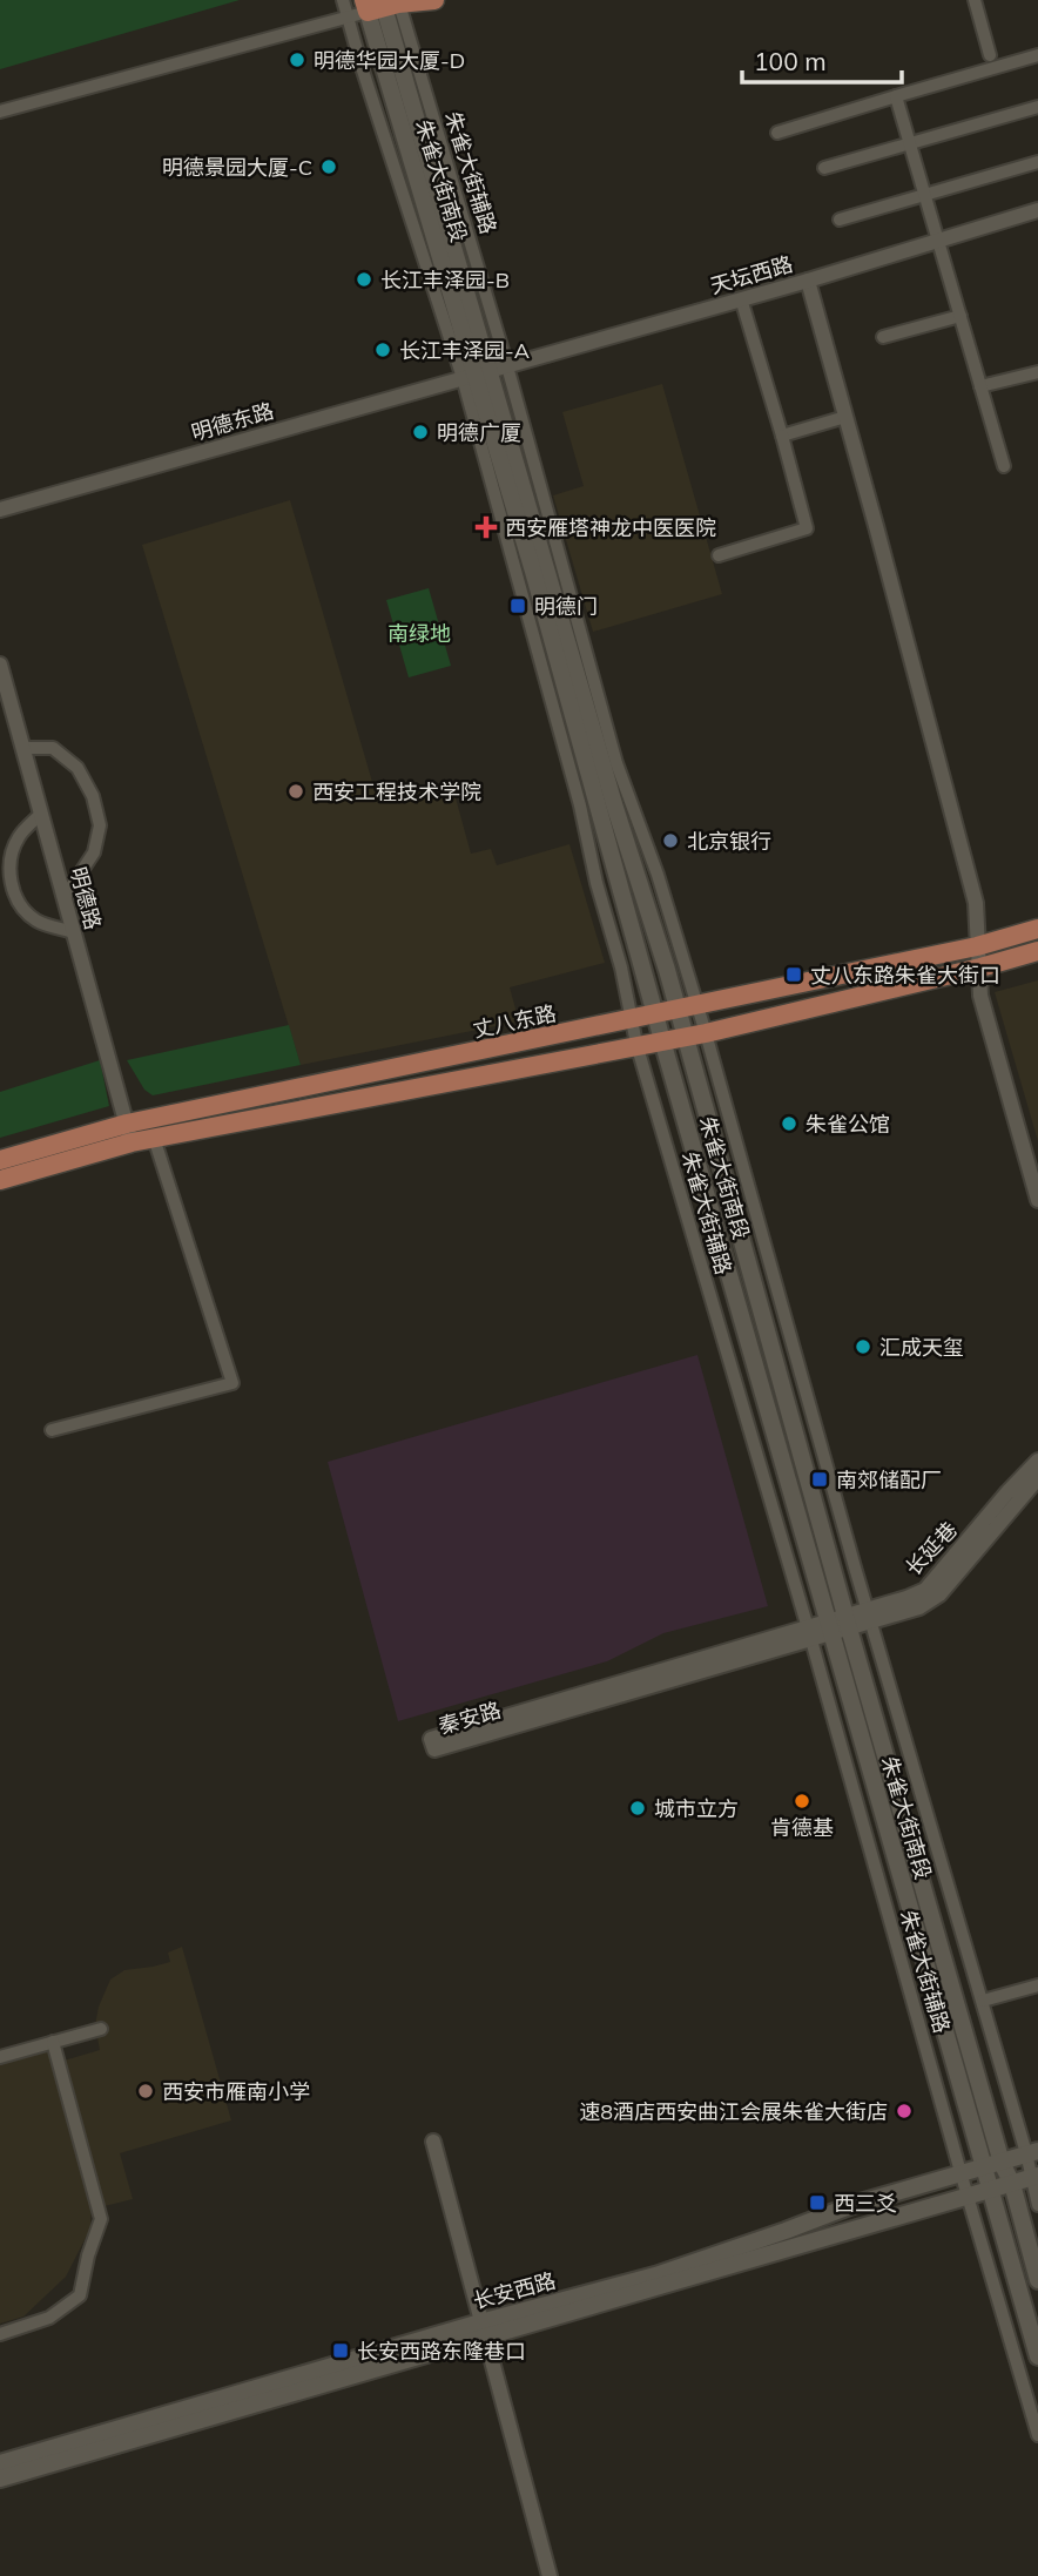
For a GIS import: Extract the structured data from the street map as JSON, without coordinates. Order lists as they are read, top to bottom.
{
  "streets": {
    "main road": ["朱雀大街南段", "丈八东路", "长安西路"],
    "street": [
      "朱雀大街辅路",
      "天坛西路",
      "明德东路",
      "明德路",
      "长延巷",
      "秦安路"
    ]
  },
  "crossings": [
    ["朱雀大街辅路", "朱雀大街南段"],
    ["朱雀大街辅路", "天坛西路"],
    ["朱雀大街辅路", "明德东路"],
    ["朱雀大街辅路", "丈八东路"],
    ["朱雀大街辅路", "长延巷"],
    ["朱雀大街辅路", "秦安路"],
    ["朱雀大街辅路", "长安西路"],
    ["朱雀大街南段", "天坛西路"],
    ["朱雀大街南段", "明德东路"],
    ["朱雀大街南段", "丈八东路"],
    ["朱雀大街南段", "长延巷"],
    ["朱雀大街南段", "秦安路"],
    ["朱雀大街南段", "长安西路"],
    ["天坛西路", "明德东路"],
    ["明德路", "丈八东路"],
    ["长延巷", "秦安路"]
  ],
  "parks": ["南绿地"],
  "places": {
    "other": [
      "明德华园大厦-D",
      "明德景园大厦-C",
      "长江丰泽园-B",
      "长江丰泽园-A",
      "明德广厦",
      "西安工程技术学院",
      "北京银行",
      "朱雀公馆",
      "汇成天玺",
      "肯德基",
      "城市立方",
      "西安市雁南小学",
      "速8酒店西安曲江会展朱雀大街店"
    ],
    "health": ["西安雁塔神龙中医医院"],
    "transit": [
      "明德门",
      "丈八东路朱雀大街口",
      "南郊储配厂",
      "西三爻",
      "长安西路东隆巷口"
    ]
  },
  "scale_bar": "100 m"
}
